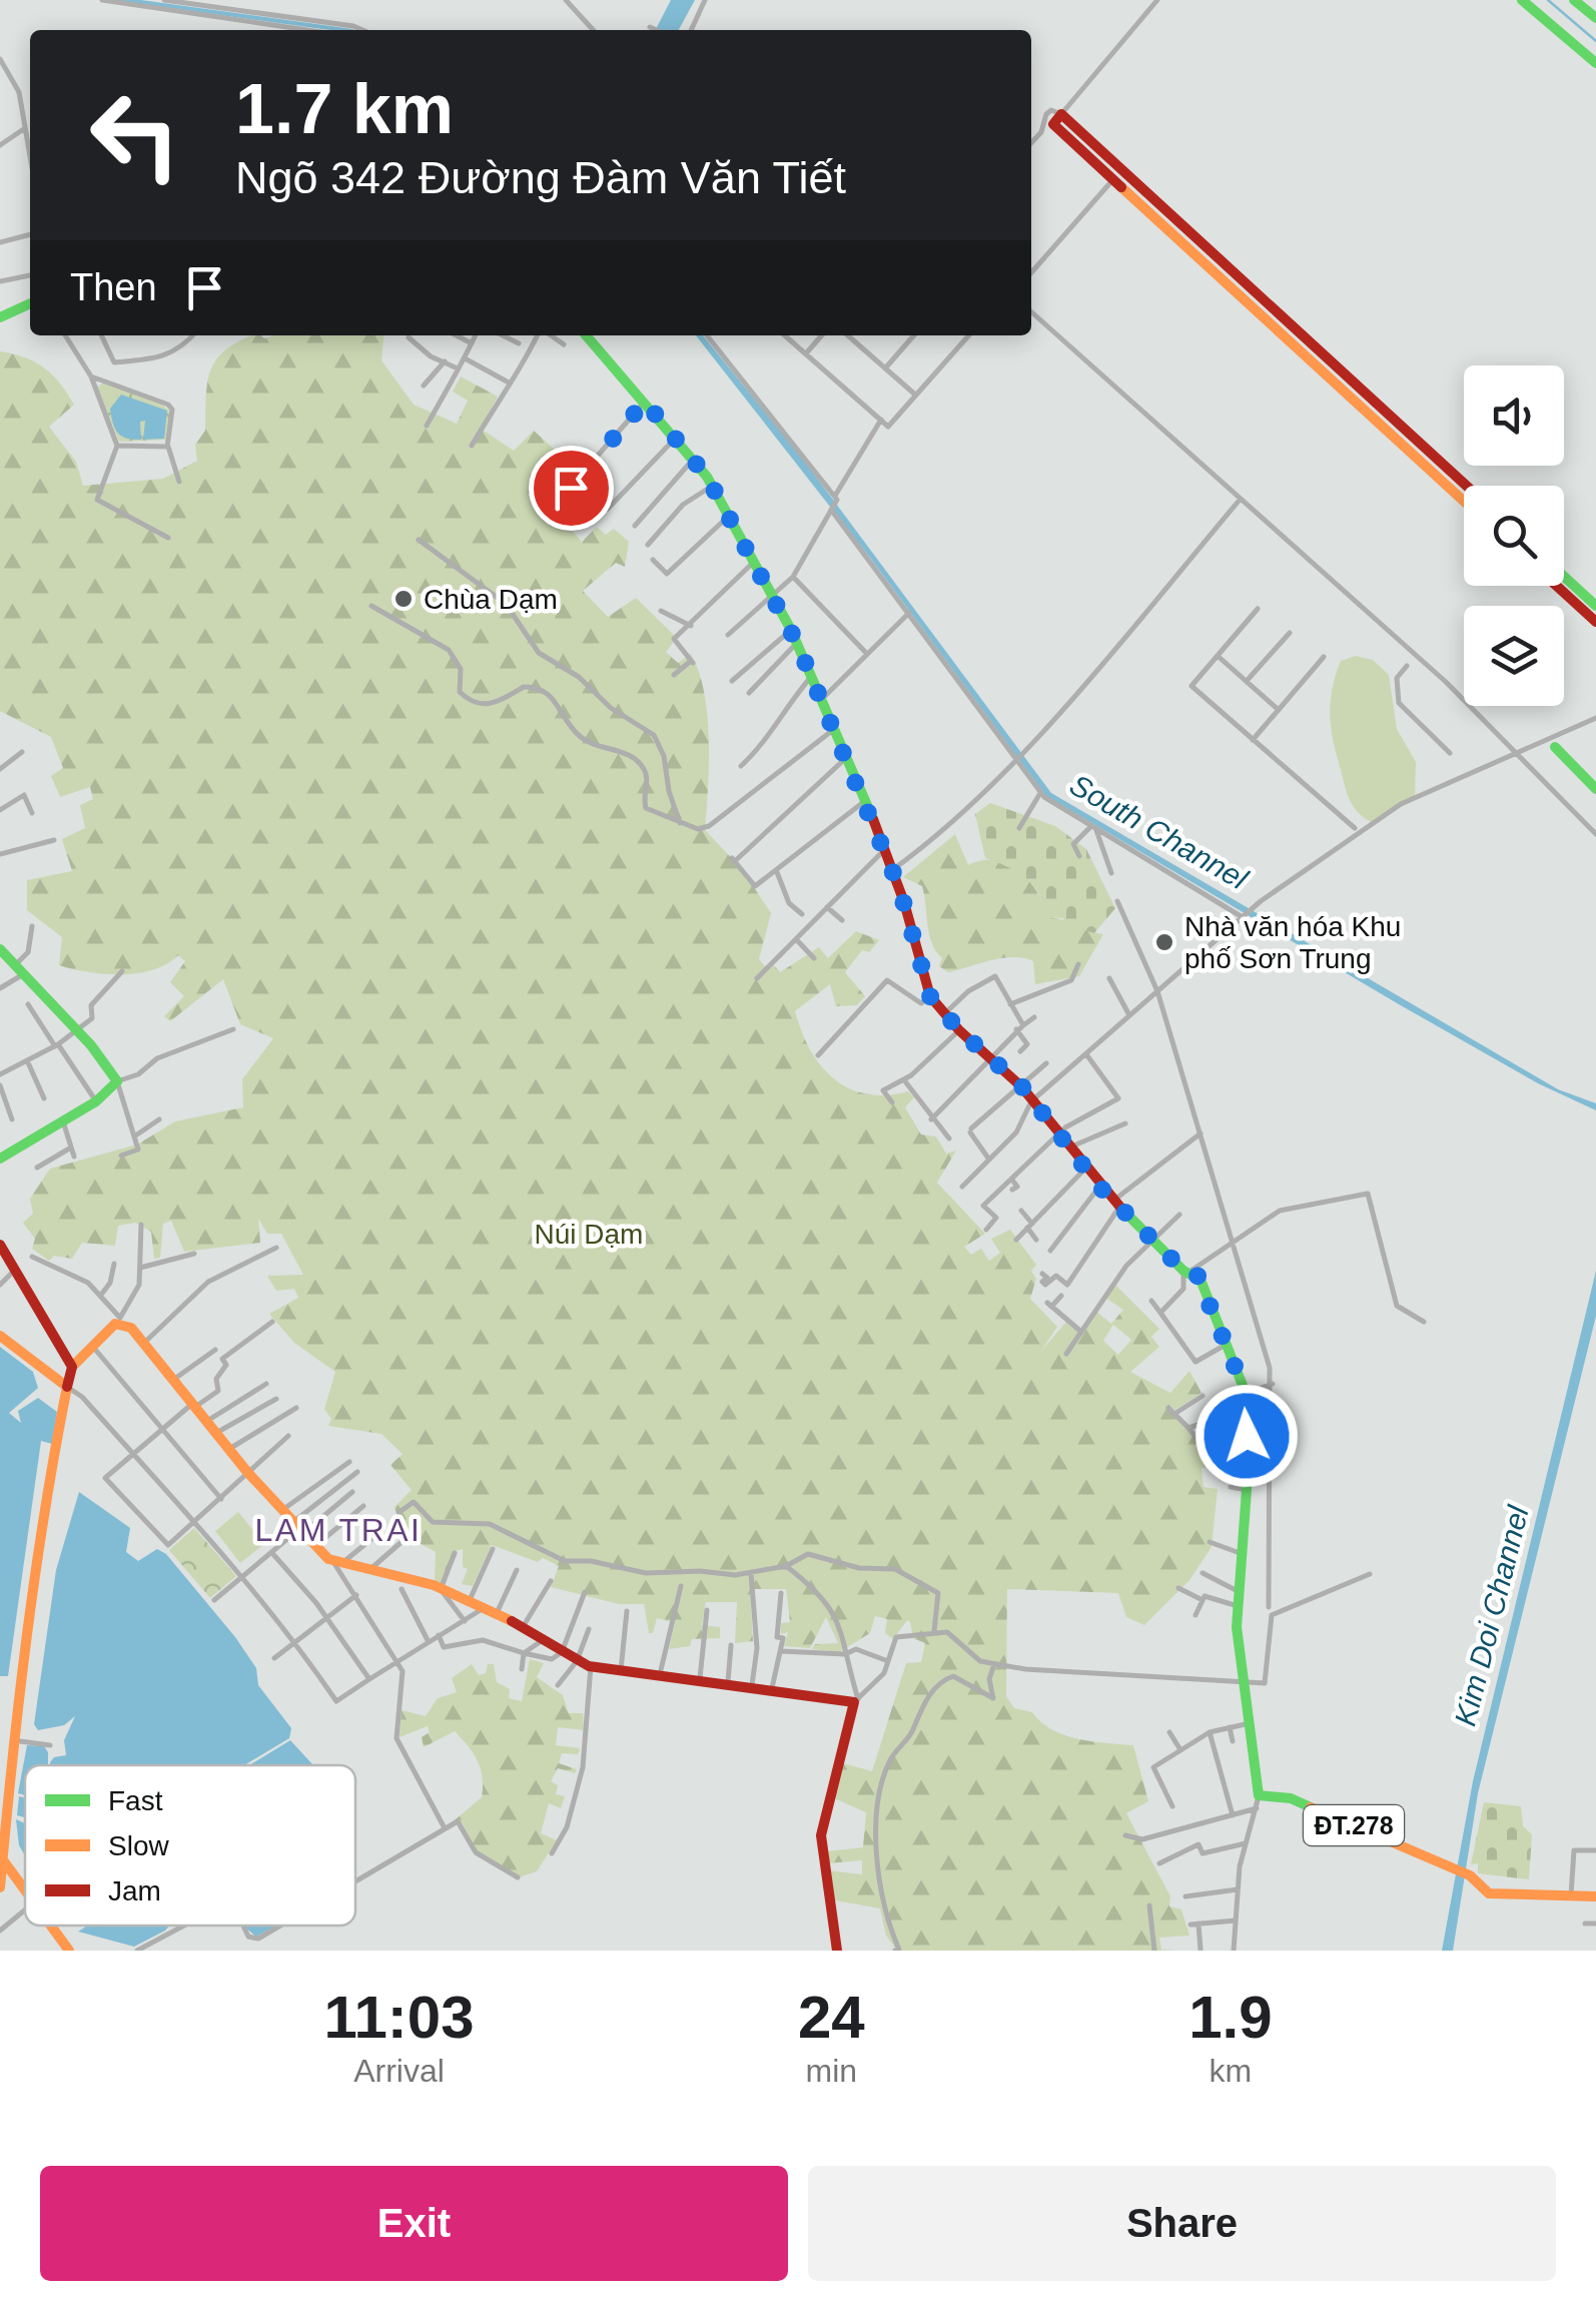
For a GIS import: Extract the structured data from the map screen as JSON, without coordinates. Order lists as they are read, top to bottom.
{
  "streets": {
    "street": ["ĐT.278"]
  },
  "districts": ["LAM TRAI"],
  "water": ["South Channel", "Kim Doi Channel"],
  "parks": ["Núi Dạm"],
  "places": ["Chùa Dạm", "Nhà văn hóa Khu phố Sơn Trung"],
  "legend": ["Fast", "Slow", "Jam"],
  "page": {
    "turn": ["1.7 km", "Ngõ 342 Đường Đàm Văn Tiết"],
    "then": "Then",
    "eta": [
      "11:03",
      "Arrival",
      "24",
      "min",
      "1.9",
      "km"
    ],
    "buttons": ["Exit", "Share"]
  }
}
